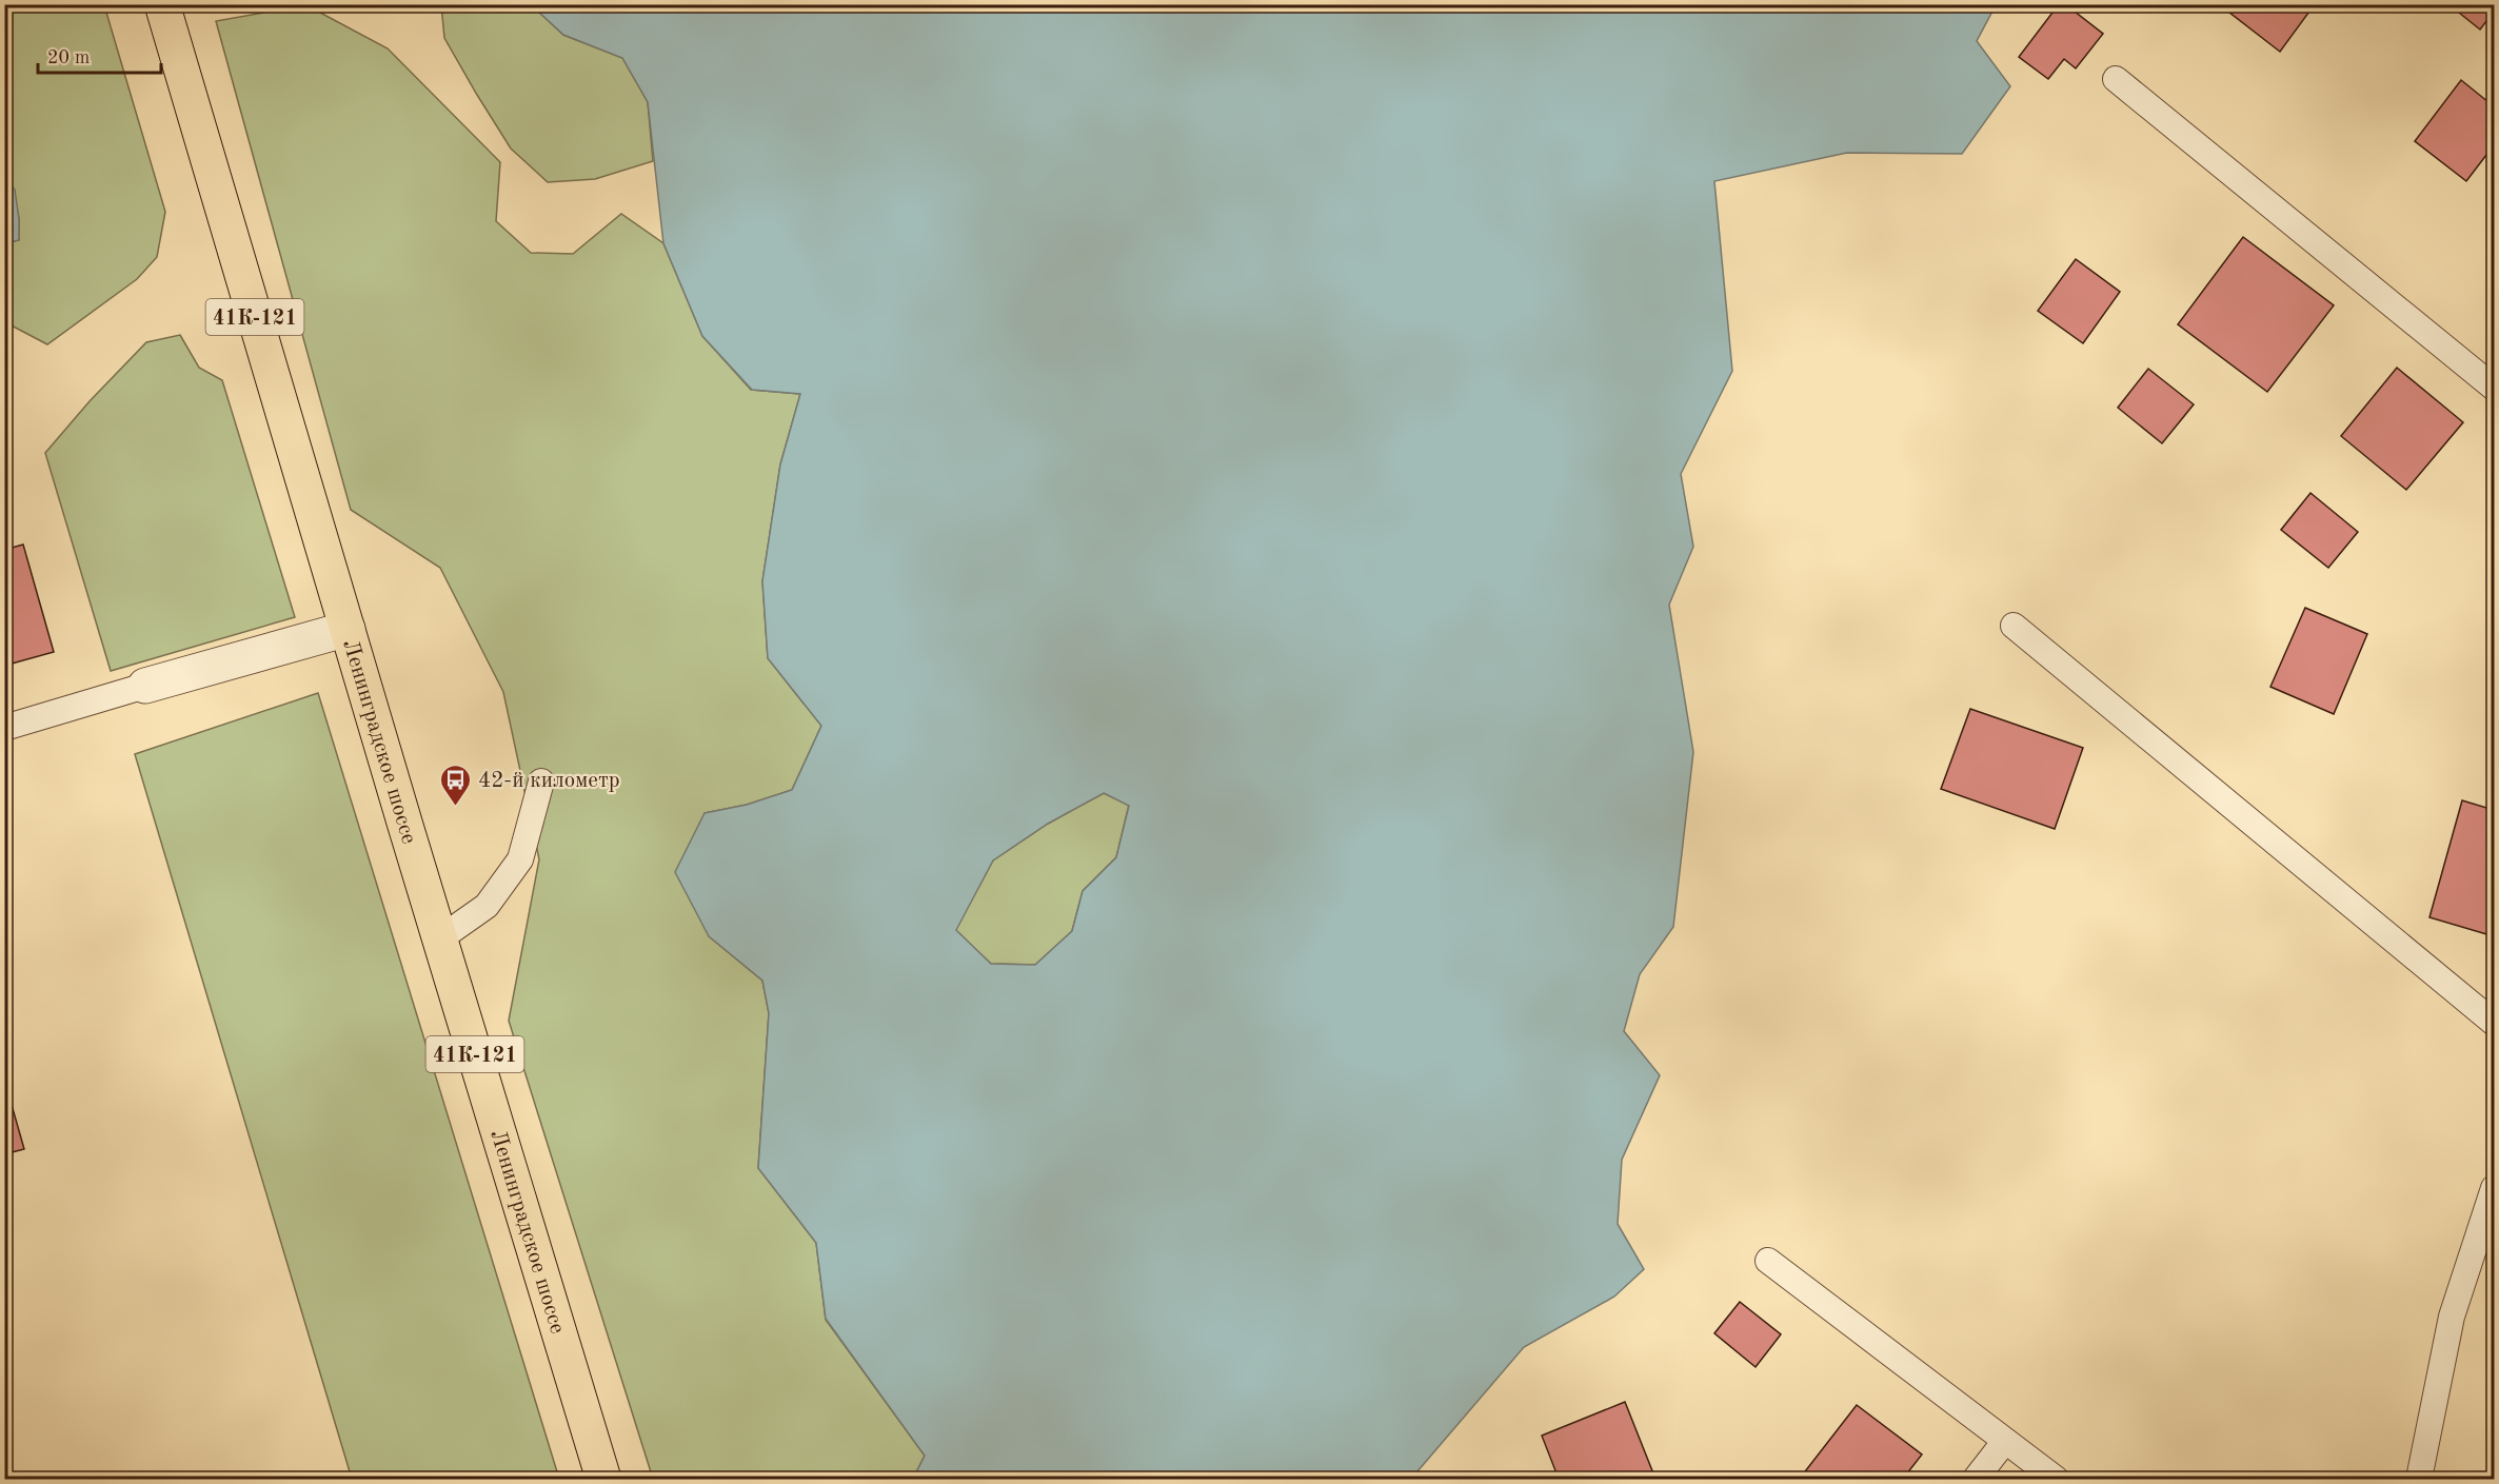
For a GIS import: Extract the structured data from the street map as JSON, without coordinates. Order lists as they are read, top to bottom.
{
  "streets": {
    "main road": ["41К-121", "Ленинградское шоссе"]
  },
  "places": {
    "bus stop": ["42-й километр"]
  },
  "scale_bar": "20 m"
}
